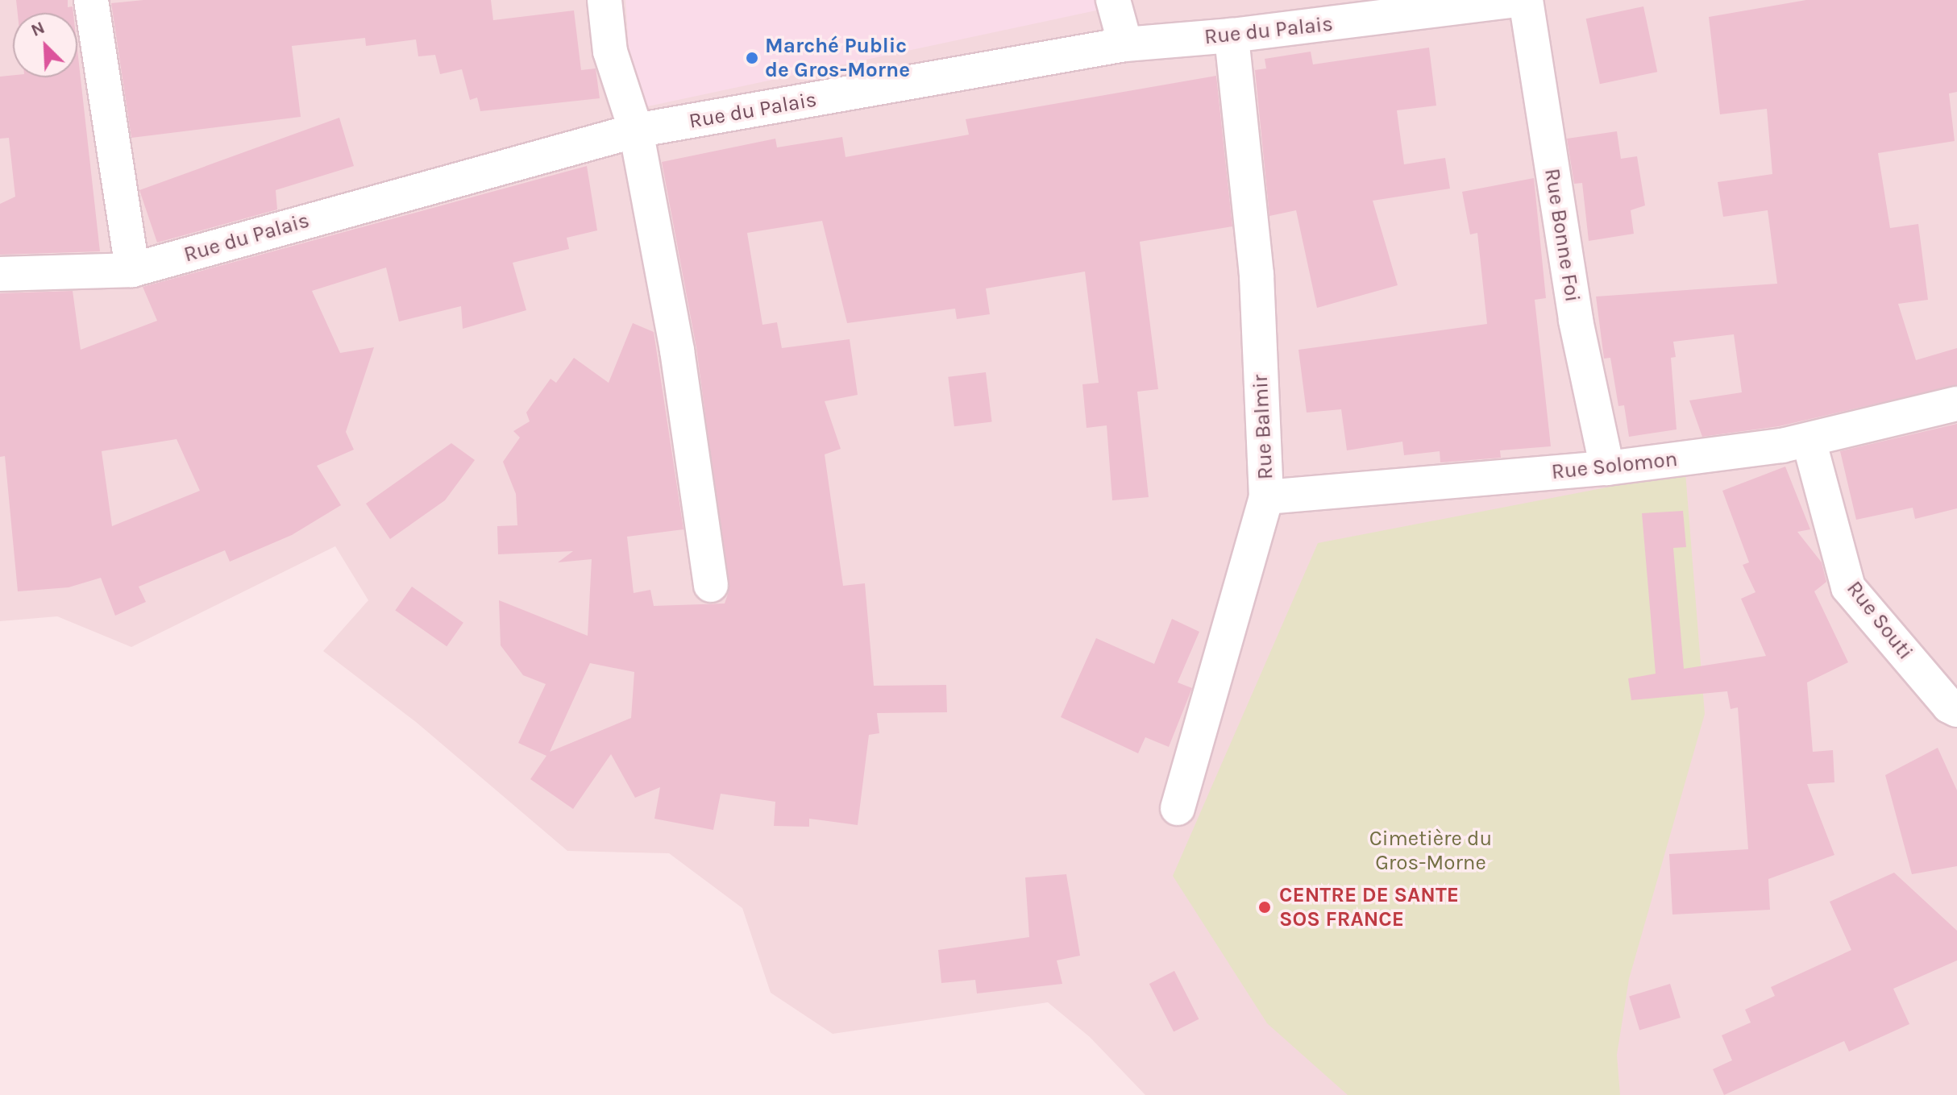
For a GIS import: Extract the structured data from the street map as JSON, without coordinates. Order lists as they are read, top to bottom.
{
  "streets": {
    "street": [
      "Rue du Palais",
      "Rue Bonne Foi",
      "Rue Balmir",
      "Rue Solomon",
      "Rue Souti"
    ]
  },
  "crossings": [
    ["Rue du Palais", "Rue Balmir"],
    ["Rue Bonne Foi", "Rue Solomon"],
    ["Rue Balmir", "Rue Solomon"],
    ["Rue Solomon", "Rue Souti"]
  ],
  "parks": ["Cimetière du Gros-Morne"],
  "places": ["Marché Public de Gros-Morne", "CENTRE DE SANTE SOS FRANCE"],
  "north": "top left"
}
